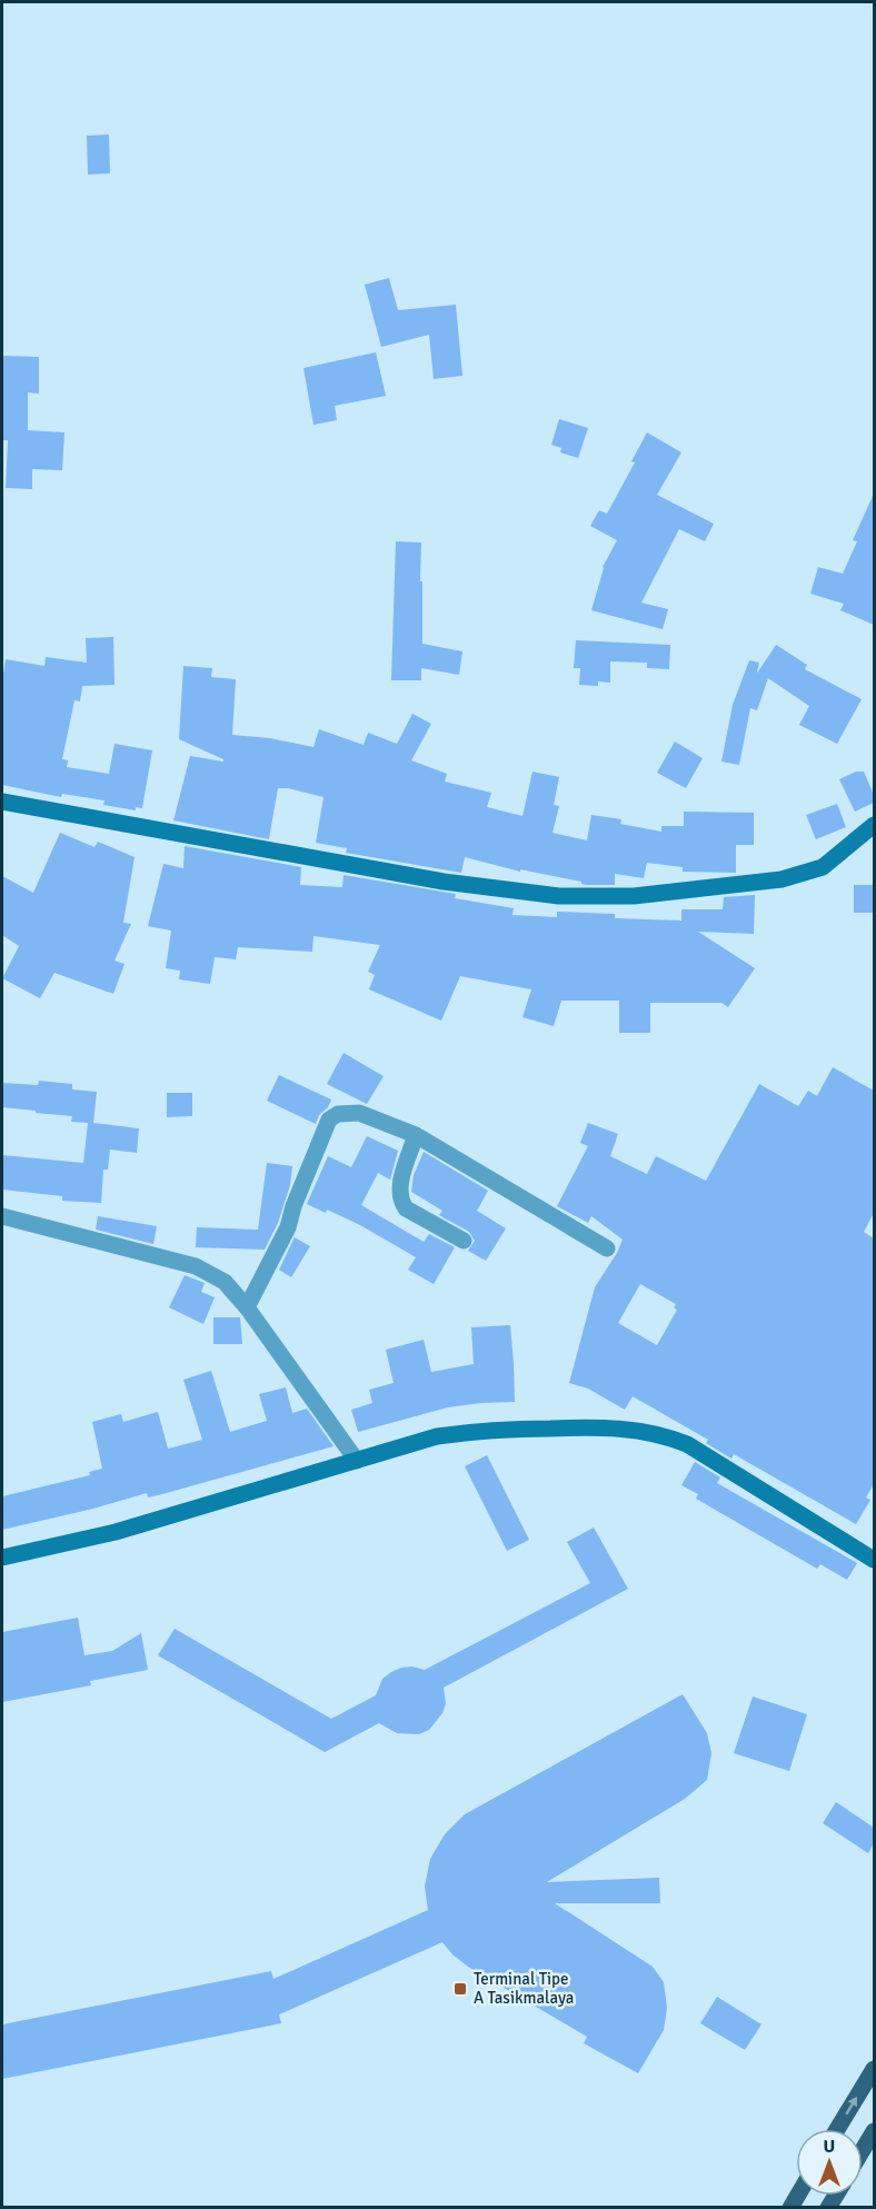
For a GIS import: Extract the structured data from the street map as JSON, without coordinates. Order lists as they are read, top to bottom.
{
  "places": {
    "transit": ["Terminal Tipe A Tasikmalaya"]
  },
  "north": "top"
}
